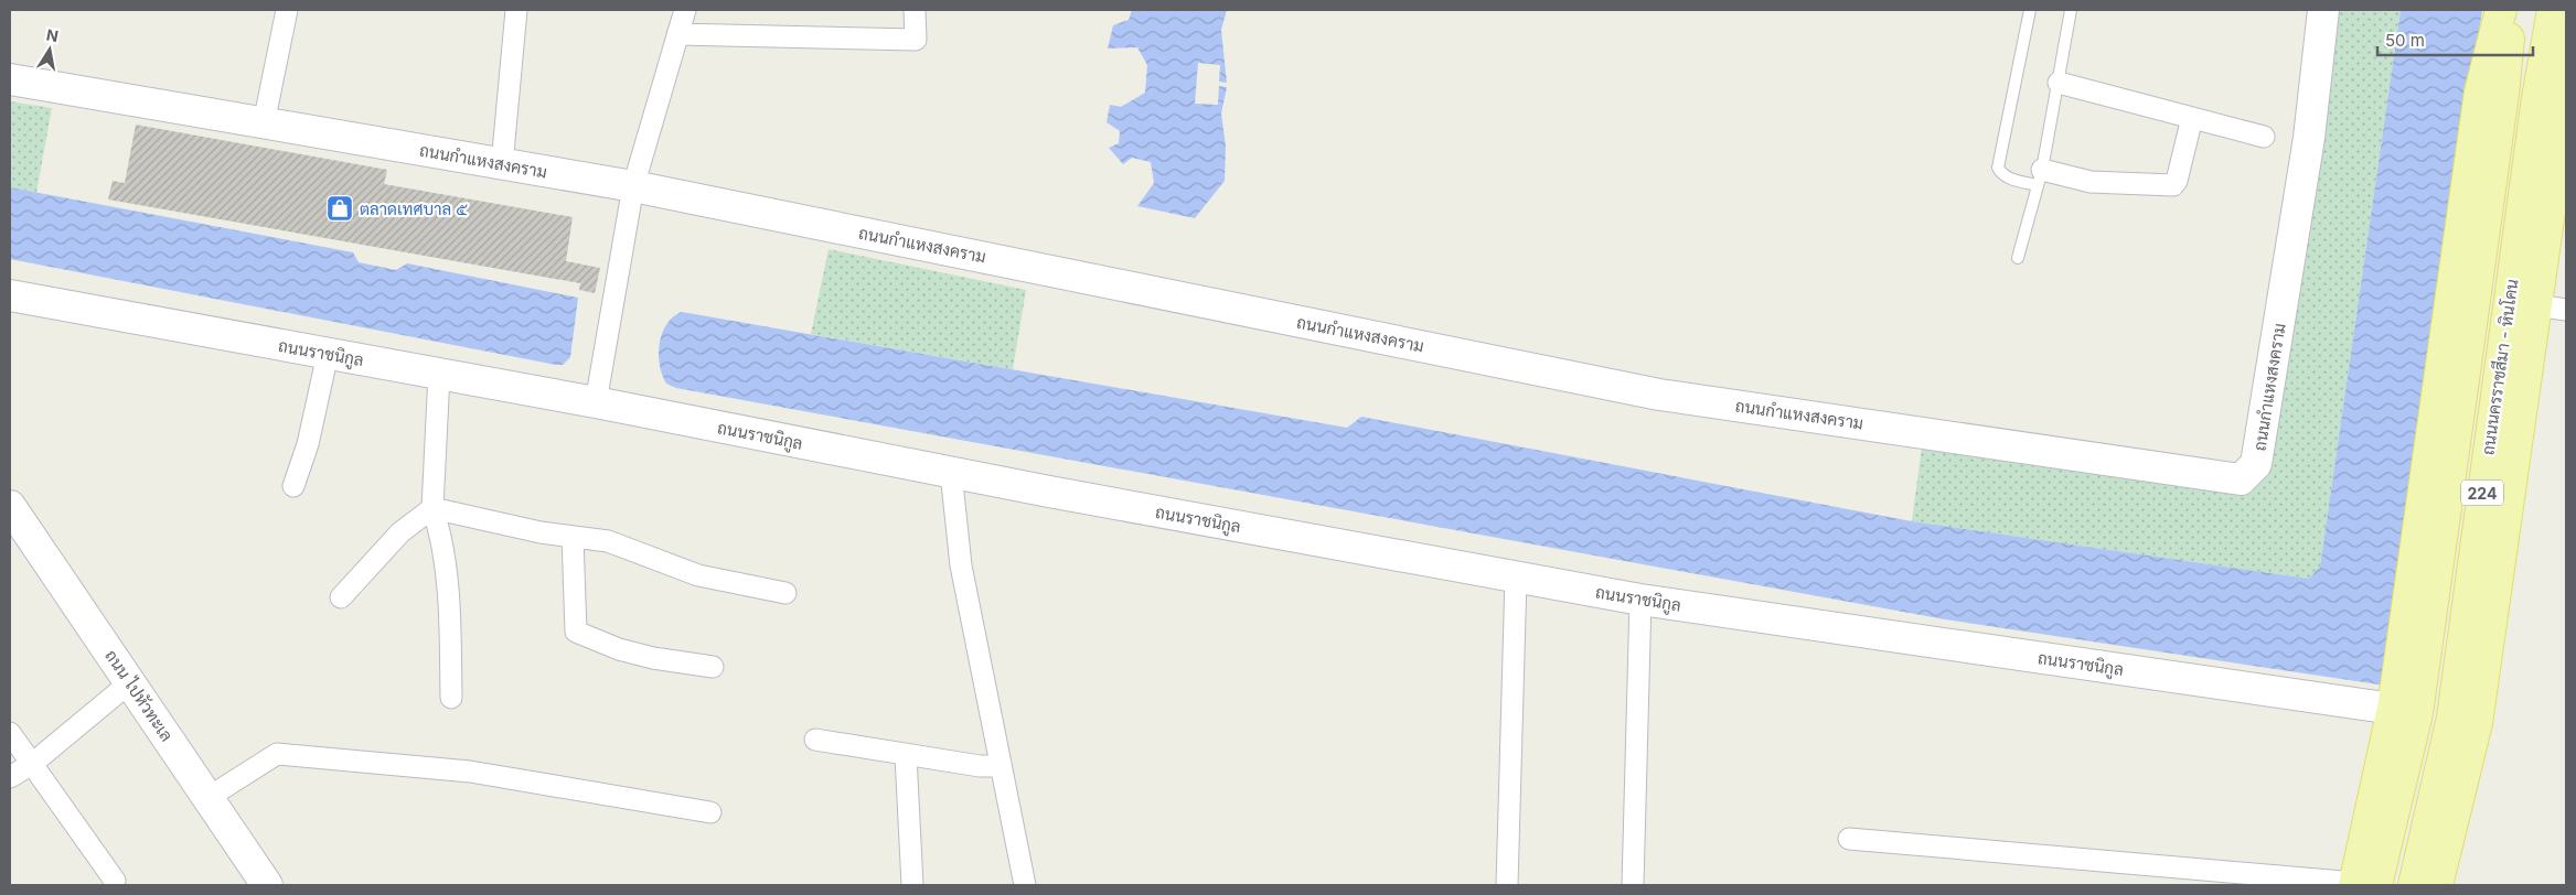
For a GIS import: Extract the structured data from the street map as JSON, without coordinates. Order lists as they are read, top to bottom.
{
  "streets": {
    "main road": ["ถนนนครราชสีมา - หินโคน", "224"],
    "street": ["ถนนกำแหงสงคราม", "ถนนราชนิกูล", "ถนน ไปหัวทะเล"]
  },
  "places": {
    "shop": ["ตลาดเทศบาล ๕"]
  },
  "scale_bar": "50 m",
  "north": "top"
}
